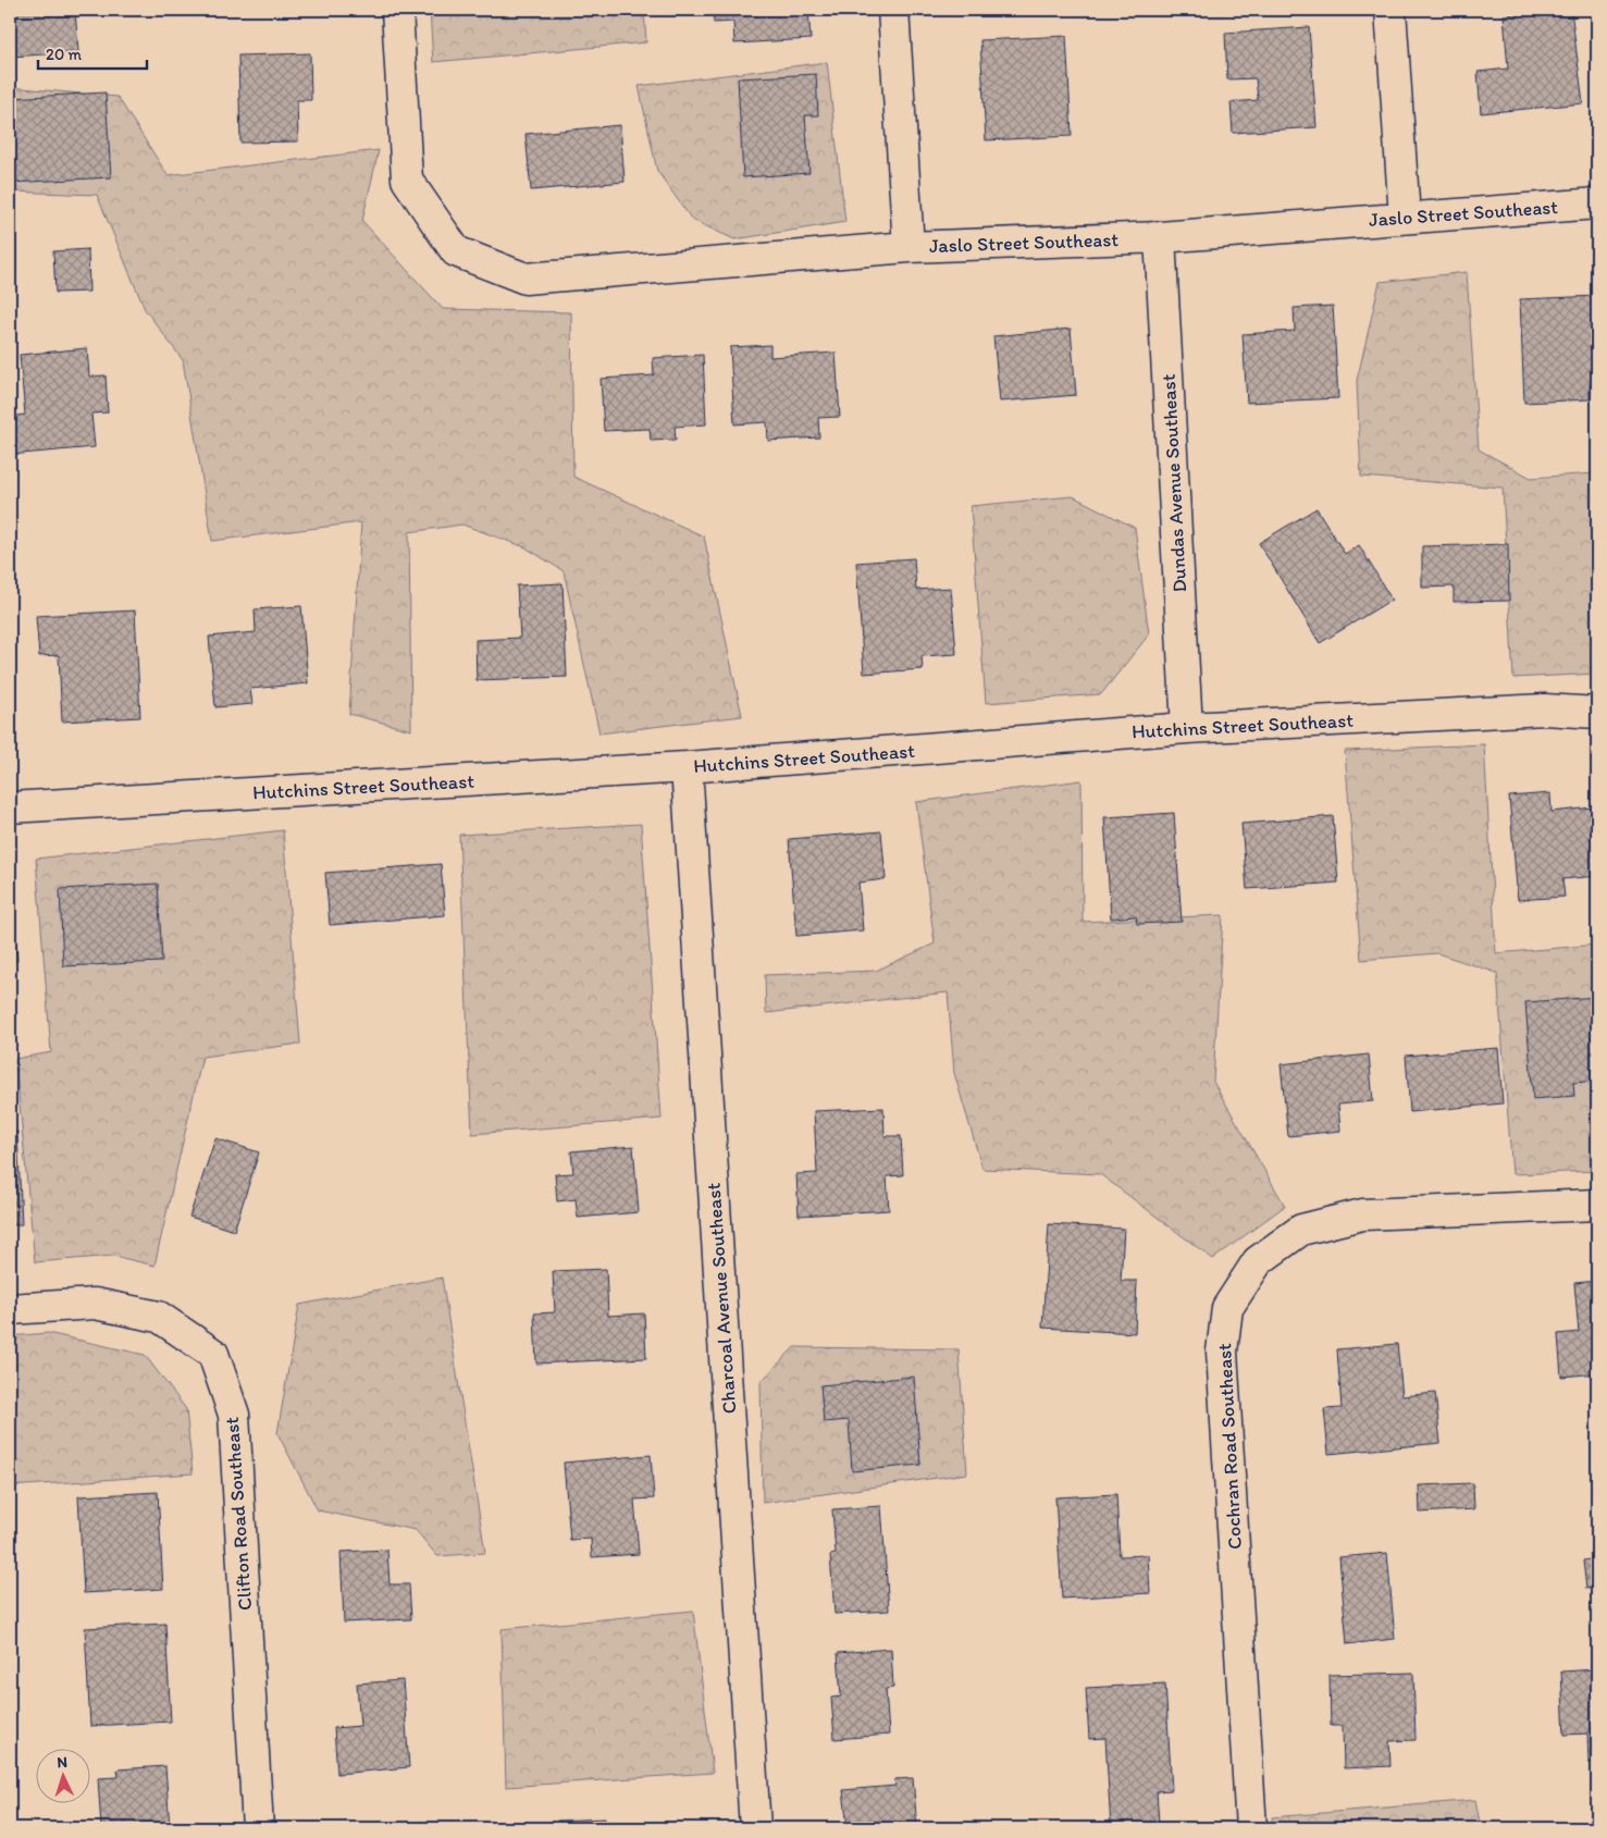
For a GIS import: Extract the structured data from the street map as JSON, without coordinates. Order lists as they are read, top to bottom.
{
  "streets": {
    "street": [
      "Jaslo Street Southeast",
      "Dundas Avenue Southeast",
      "Hutchins Street Southeast",
      "Charcoal Avenue Southeast",
      "Cochran Road Southeast",
      "Clifton Road Southeast"
    ]
  },
  "crossings": [
    ["Jaslo Street Southeast", "Dundas Avenue Southeast"],
    ["Dundas Avenue Southeast", "Hutchins Street Southeast"],
    ["Hutchins Street Southeast", "Charcoal Avenue Southeast"]
  ],
  "scale_bar": "20 m",
  "north": "top"
}
